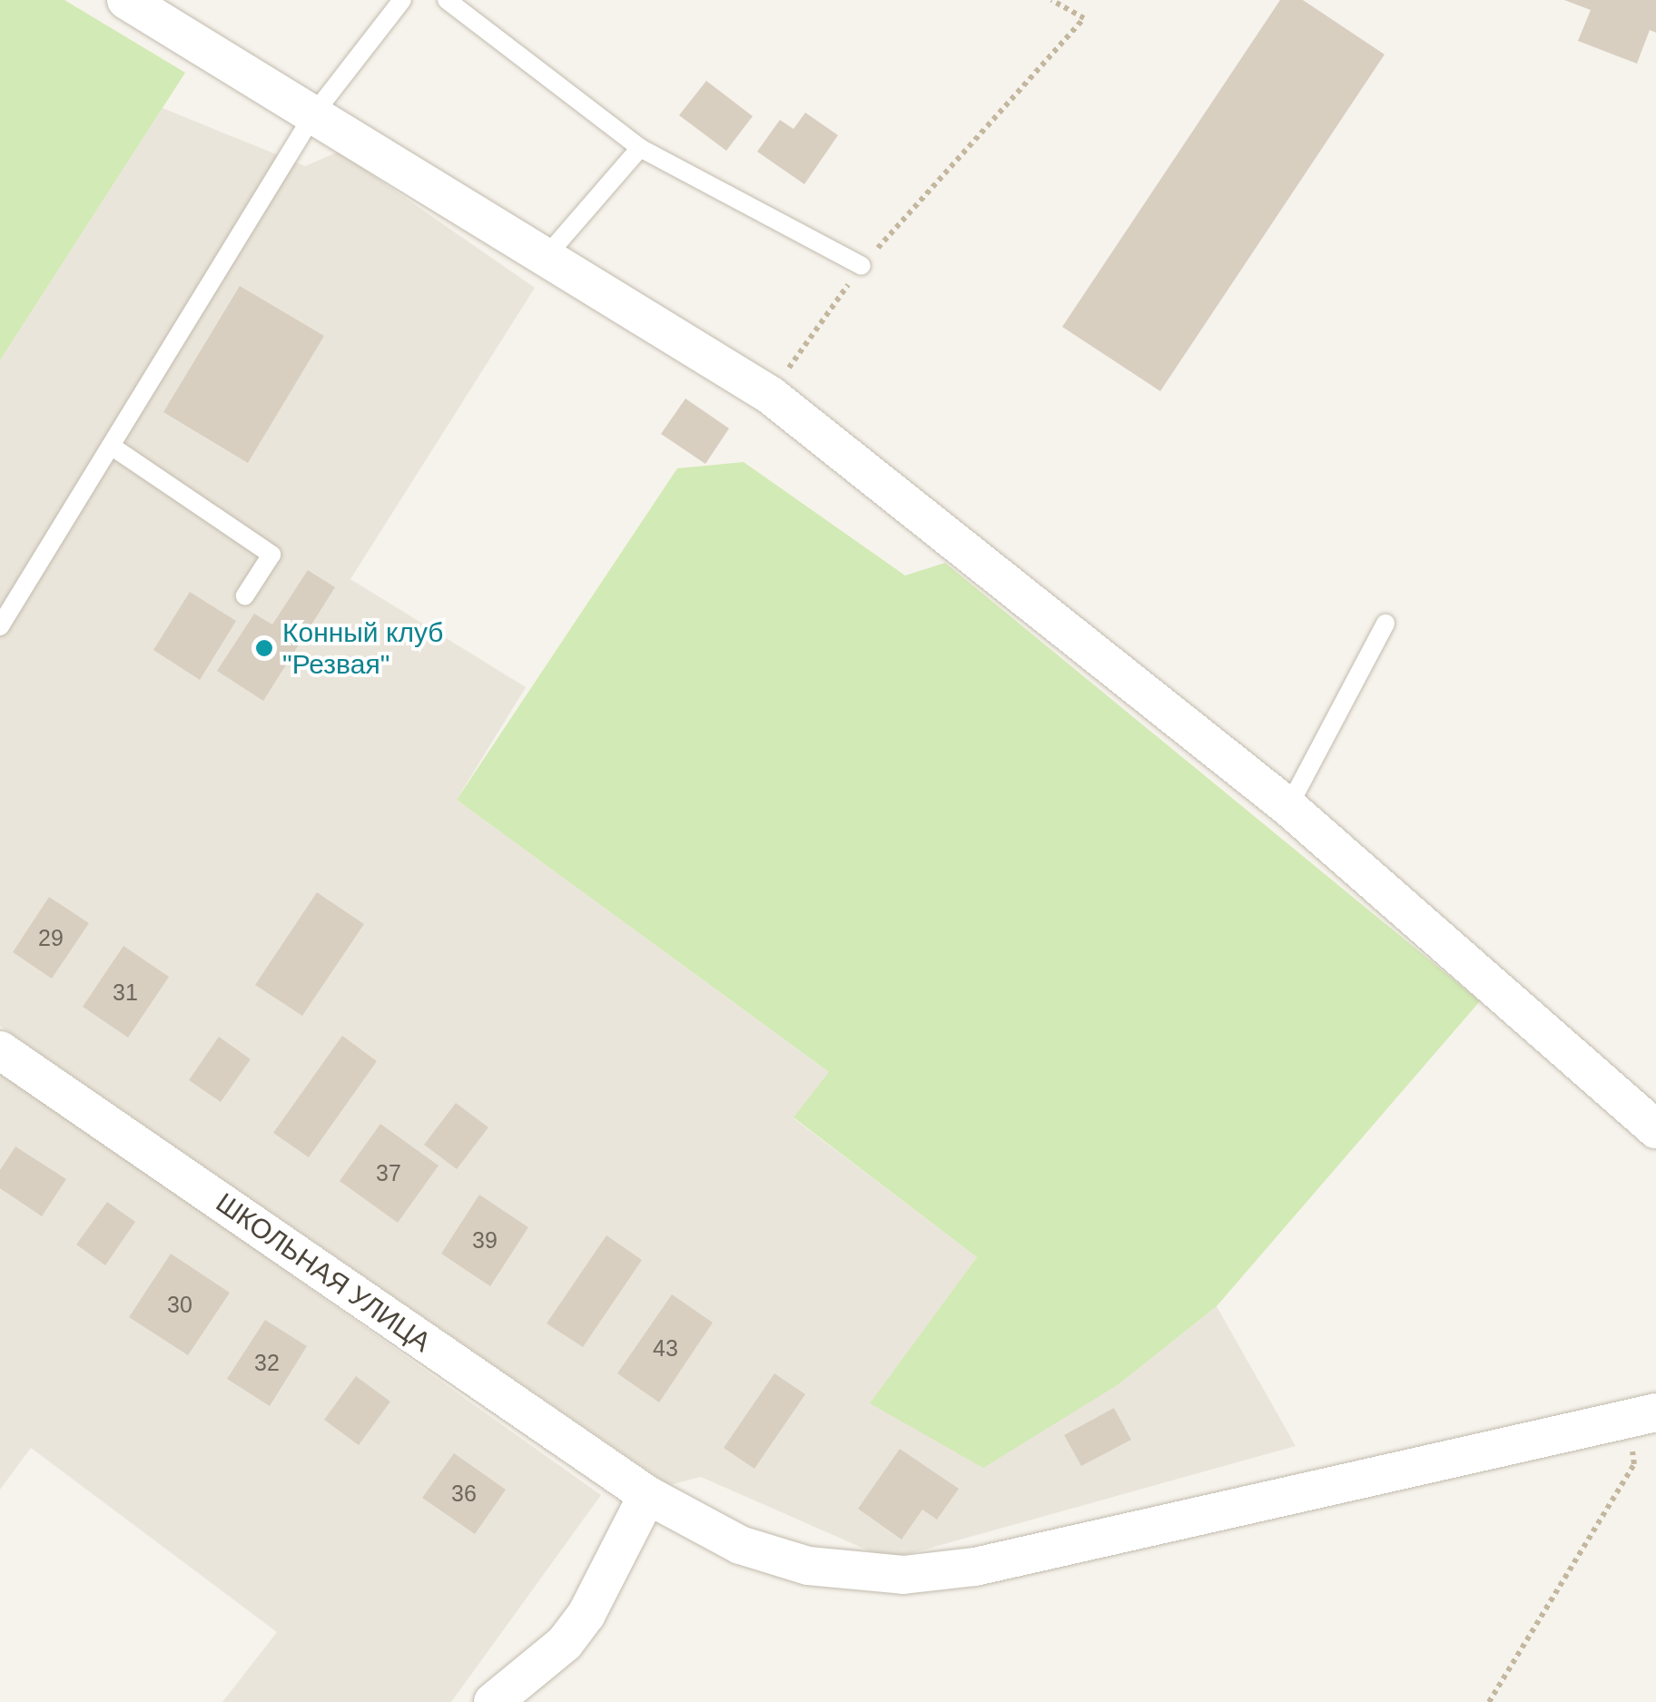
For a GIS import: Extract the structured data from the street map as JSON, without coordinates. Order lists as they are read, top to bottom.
{
  "streets": {
    "street": ["ШКОЛЬНАЯ УЛИЦА"]
  },
  "places": ["Конный клуб \"Резвая\""],
  "house_numbers": [
    "29",
    "31",
    "37",
    "39",
    "30",
    "43",
    "32",
    "36"
  ]
}
